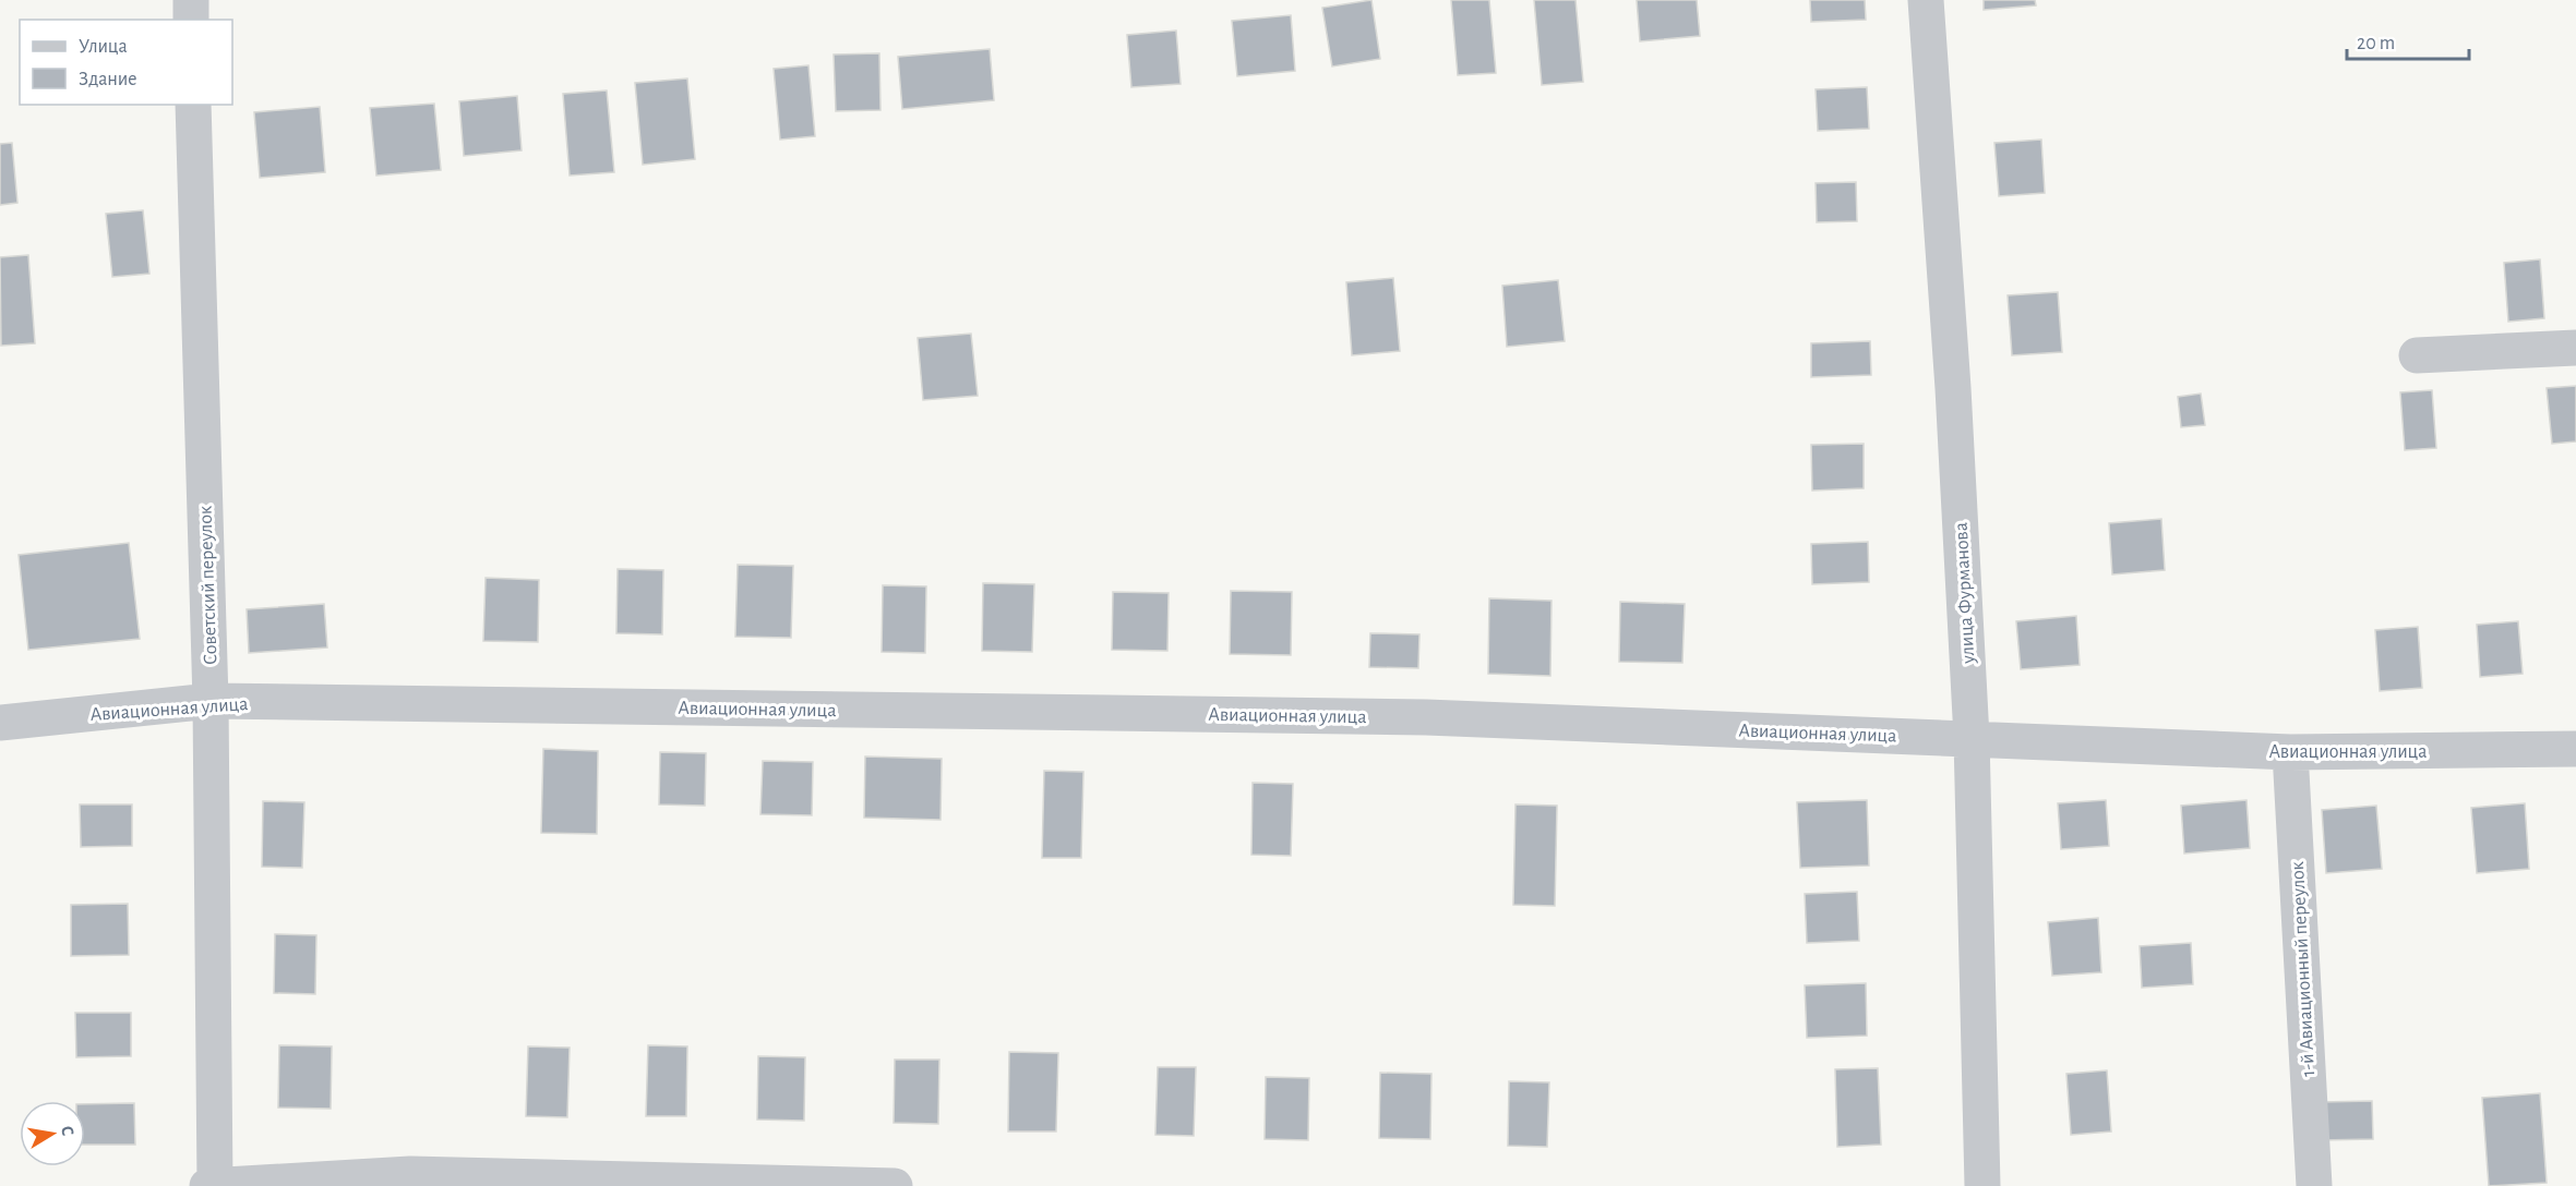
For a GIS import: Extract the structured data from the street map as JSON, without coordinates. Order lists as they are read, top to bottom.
{
  "streets": {
    "street": [
      "Советский переулок",
      "улица Фурманова",
      "Авиационная улица",
      "1-й Авиационный переулок"
    ]
  },
  "crossings": [
    ["Советский переулок", "Авиационная улица"],
    ["улица Фурманова", "Авиационная улица"],
    ["Авиационная улица", "1-й Авиационный переулок"]
  ],
  "legend": ["Улица", "Здание"],
  "scale_bar": "20 m",
  "north": "right"
}
